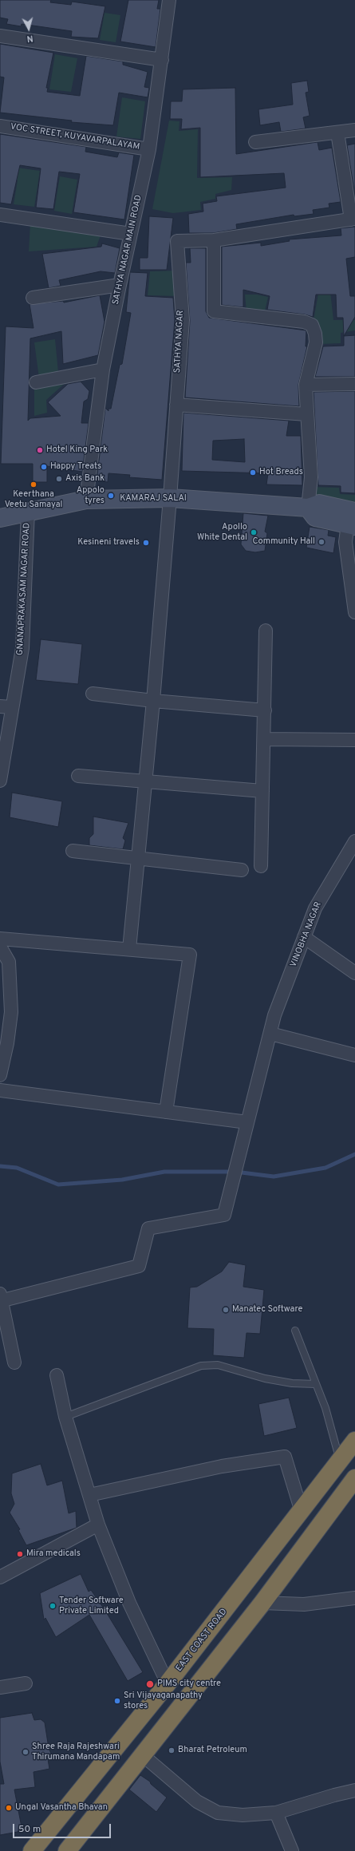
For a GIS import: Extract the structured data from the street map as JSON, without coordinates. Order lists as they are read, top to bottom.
{
  "streets": {
    "highway": ["EAST COAST ROAD"],
    "main road": ["KAMARAJ SALAI"],
    "street": [
      "VOC STREET, KUYAVARPALAYAM",
      "SATHYA NAGAR MAIN ROAD",
      "SATHYA NAGAR",
      "GNANAPRAKASAM NAGAR ROAD",
      "VINOBHA NAGAR"
    ]
  },
  "crossings": [
    ["VOC STREET, KUYAVARPALAYAM", "SATHYA NAGAR MAIN ROAD"],
    ["SATHYA NAGAR MAIN ROAD", "KAMARAJ SALAI"],
    ["SATHYA NAGAR", "KAMARAJ SALAI"],
    ["KAMARAJ SALAI", "GNANAPRAKASAM NAGAR ROAD"]
  ],
  "places": [
    "Hotel King Park",
    "Happy Treats",
    "Hot Breads",
    "Axis Bank",
    "Keerthana Veetu Samayal",
    "Appolo tyres",
    "Apollo White Dental",
    "Community Hall",
    "Kesineni travels",
    "Manatec Software",
    "Mira medicals",
    "Tender Software Private Limited",
    "PIMS city centre",
    "Sri Vijayaganapathy stores",
    "Bharat Petroleum",
    "Shree Raja Rajeshwari Thirumana Mandapam",
    "Ungal Vasantha Bhavan"
  ],
  "scale_bar": "50 m",
  "north": "bottom"
}
